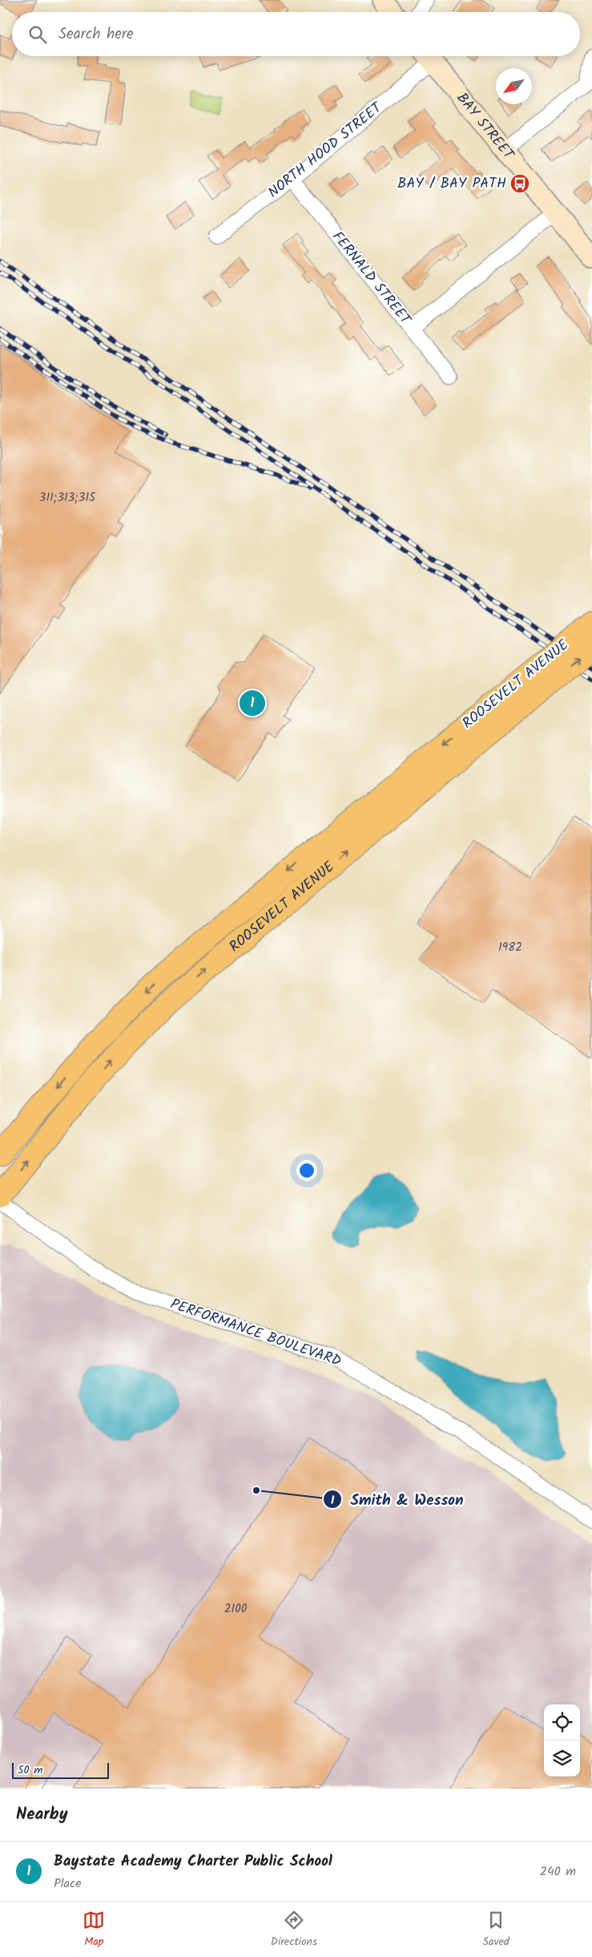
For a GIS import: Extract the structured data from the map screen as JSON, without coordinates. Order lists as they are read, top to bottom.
{
  "streets": {
    "main road": ["BAY STREET", "ROOSEVELT AVENUE"],
    "street": ["NORTH HOOD STREET", "FERNALD STREET", "PERFORMANCE BOULEVARD"]
  },
  "crossings": [
    ["NORTH HOOD STREET", "FERNALD STREET"]
  ],
  "places": {
    "bus stop": ["BAY / BAY PATH"],
    "other": ["Smith & Wesson"]
  },
  "house_numbers": ["311;313;315", "1982", "2100"],
  "scale_bar": "50 m",
  "north": "bottom left",
  "page": {
    "search": "Search here",
    "pins": "1",
    "scale": "50 m",
    "heading": "Nearby",
    "list": [
      {
        "mark": "1",
        "name": "Baystate Academy Charter Public School",
        "note": "Place",
        "value": "240 m"
      }
    ],
    "nav": ["Map", "Directions", "Saved"]
  }
}
